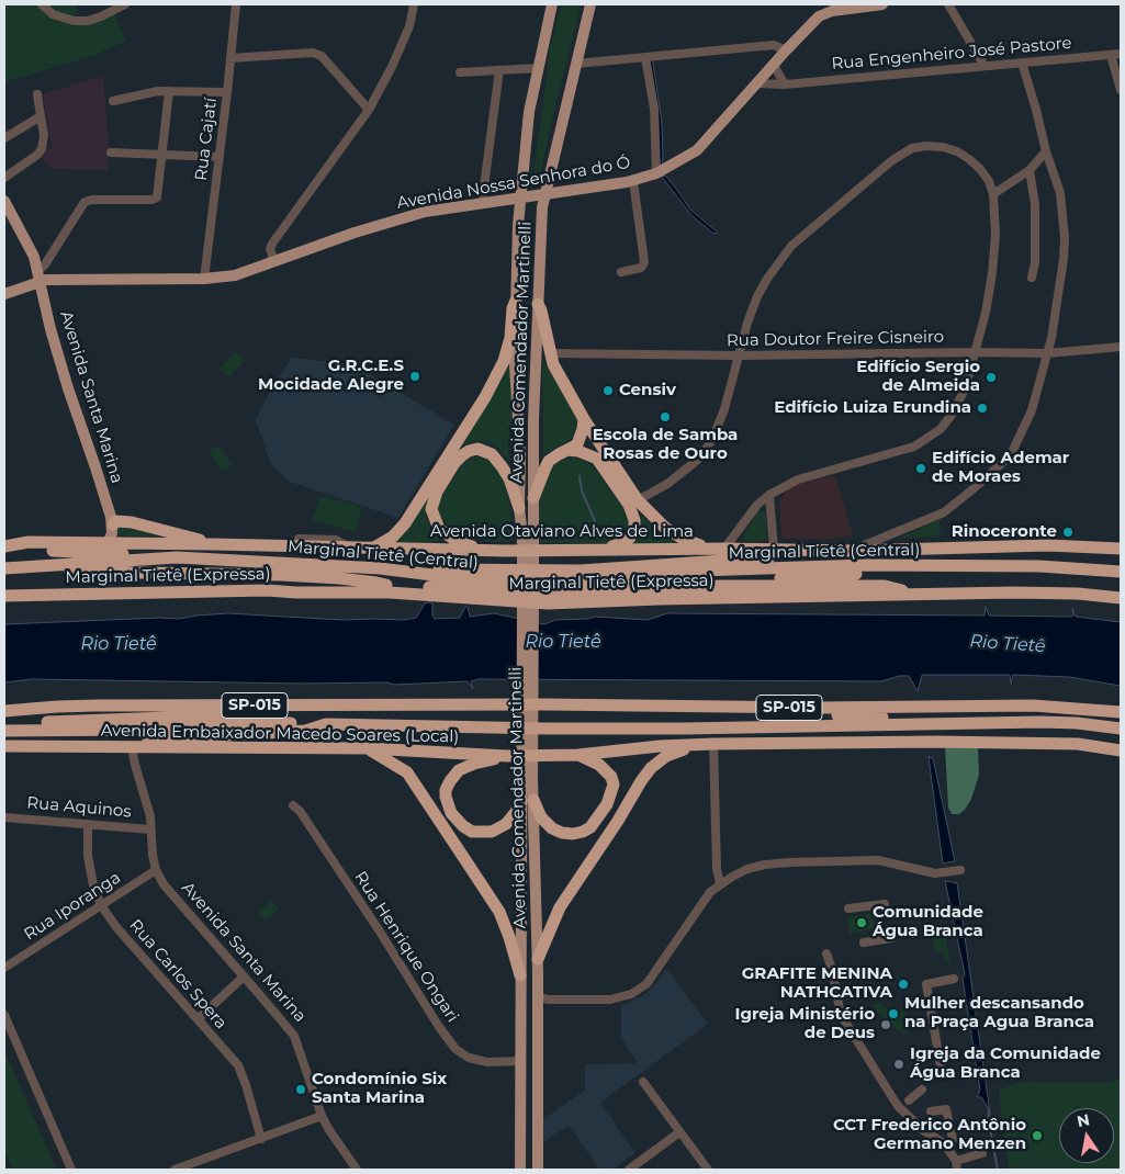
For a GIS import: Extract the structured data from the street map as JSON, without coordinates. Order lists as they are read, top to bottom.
{
  "streets": {
    "highway": [
      "Avenida Otaviano Alves de Lima",
      "Marginal Tietê (Central)",
      "Marginal Tietê (Expressa)",
      "SP-015",
      "Avenida Embaixador Macedo Soares (Local)"
    ],
    "main road": ["Avenida Nossa Senhora do Ó", "Avenida Comendador Martinelli", "Avenida Santa Marina"],
    "street": [
      "Rua Engenheiro José Pastore",
      "Rua Cajatí",
      "Rua Doutor Freire Cisneiro",
      "Rua Aquinos",
      "Rua Iporanga",
      "Rua Henrique Ongari",
      "Rua Carlos Spera"
    ]
  },
  "crossings": [
    ["Rua Engenheiro José Pastore", "Avenida Nossa Senhora do Ó"],
    ["Rua Cajatí", "Avenida Nossa Senhora do Ó"],
    ["Avenida Nossa Senhora do Ó", "Avenida Comendador Martinelli"],
    ["Avenida Nossa Senhora do Ó", "Avenida Santa Marina"],
    ["Avenida Comendador Martinelli", "Rua Henrique Ongari"],
    ["Avenida Santa Marina", "Avenida Embaixador Macedo Soares (Local)"],
    ["Avenida Santa Marina", "Rua Aquinos"],
    ["Avenida Santa Marina", "Rua Iporanga"],
    ["Marginal Tietê (Central)", "Marginal Tietê (Expressa)"],
    ["Rua Aquinos", "Rua Carlos Spera"],
    ["Rua Iporanga", "Rua Carlos Spera"]
  ],
  "water": ["Rio Tietê"],
  "places": [
    "G.R.C.E.S Mocidade Alegre",
    "Edifício Sergio de Almeida",
    "Censiv",
    "Edifício Luiza Erundina",
    "Escola de Samba Rosas de Ouro",
    "Edifício Ademar de Moraes",
    "Rinoceronte",
    "Comunidade Água Branca",
    "GRAFITE MENINA NATHCATIVA",
    "Mulher descansando na Praça Agua Branca",
    "Igreja Ministério de Deus",
    "Igreja da Comunidade Água Branca",
    "Condomínio Six Santa Marina",
    "CCT Frederico Antônio Germano Menzen"
  ],
  "north": "top"
}
